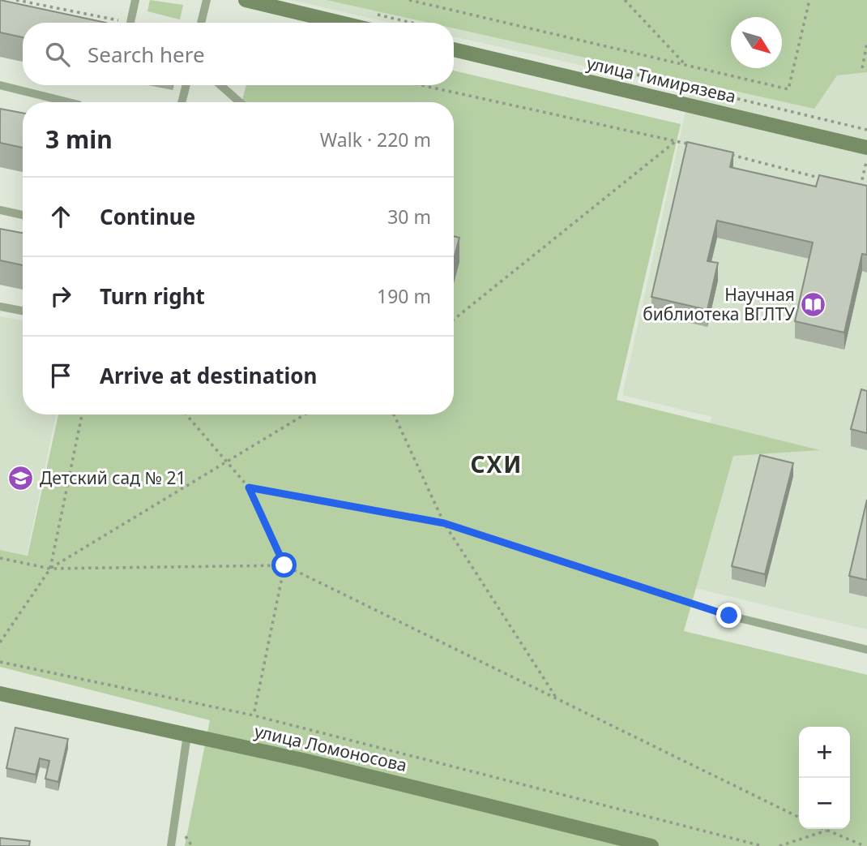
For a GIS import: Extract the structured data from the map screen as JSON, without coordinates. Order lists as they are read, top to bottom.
{
  "streets": {
    "main road": ["улица Тимирязева", "улица Ломоносова"]
  },
  "districts": ["СХИ"],
  "places": {
    "library": ["Научная библиотека ВГЛТУ"],
    "school or university": ["Детский сад № 21"]
  },
  "north": "bottom right",
  "page": {
    "search": "Search here",
    "heading": ["3 min", "Walk · 220 m"],
    "list": [
      ["Continue", "30 m"],
      ["Turn right", "190 m"],
      "Arrive at destination"
    ],
    "map_buttons": ["+", "−"]
  }
}
